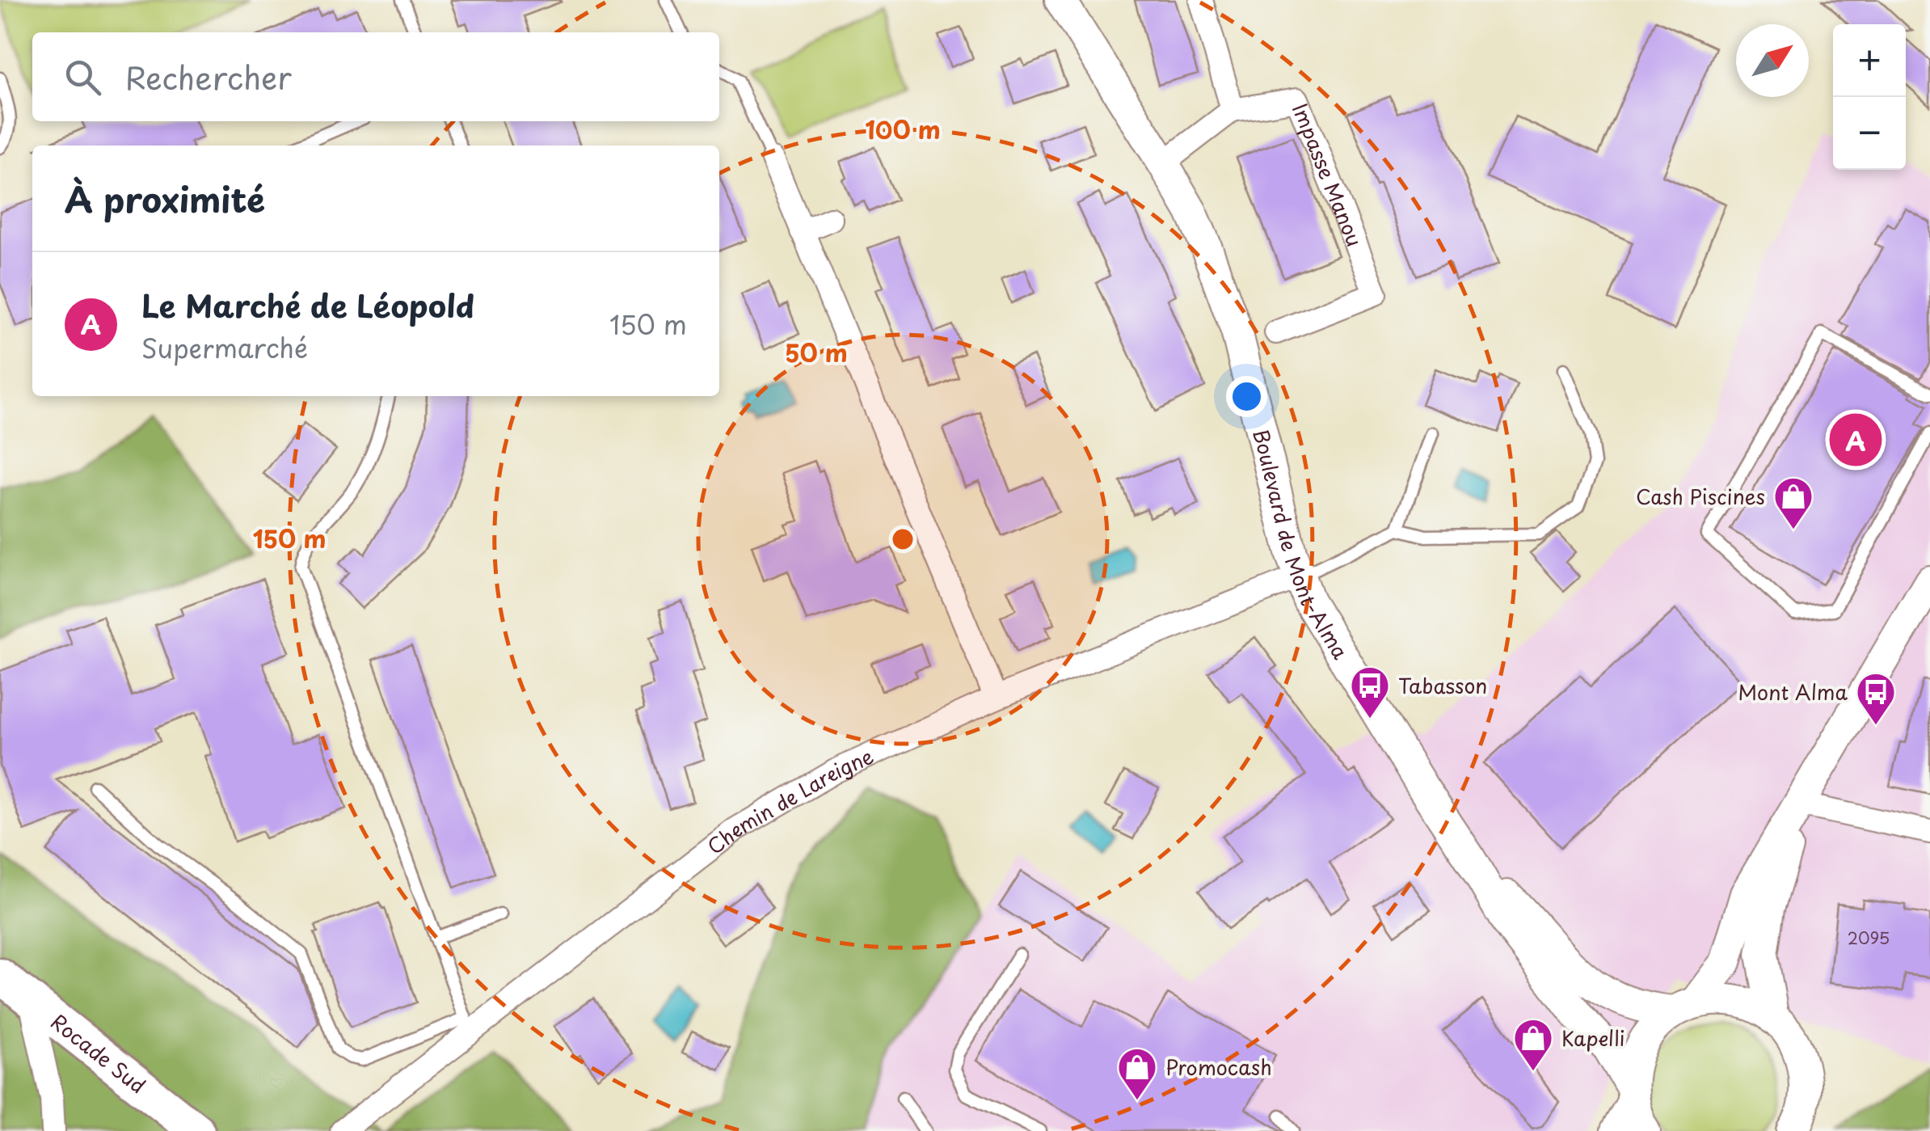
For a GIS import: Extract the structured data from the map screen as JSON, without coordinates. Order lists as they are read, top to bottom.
{
  "streets": {
    "main road": ["Rocade Sud"],
    "street": ["Impasse Manou", "Boulevard de Mont-Alma", "Chemin de Lareigne"]
  },
  "crossings": [
    ["Impasse Manou", "Boulevard de Mont-Alma"],
    ["Boulevard de Mont-Alma", "Chemin de Lareigne"]
  ],
  "places": {
    "shop": ["Cash Piscines", "Kapelli", "Promocash"],
    "bus stop": ["Tabasson", "Mont Alma"]
  },
  "house_numbers": ["2095"],
  "north": "top right",
  "page": {
    "map_buttons": ["+", "−"],
    "search": "Rechercher",
    "heading": "À proximité",
    "list": [
      {
        "mark": "A",
        "name": "Le Marché de Léopold",
        "note": "Supermarché",
        "value": "150 m"
      }
    ],
    "pins": "A"
  },
  "rings": ["100 m", "50 m", "150 m"]
}
